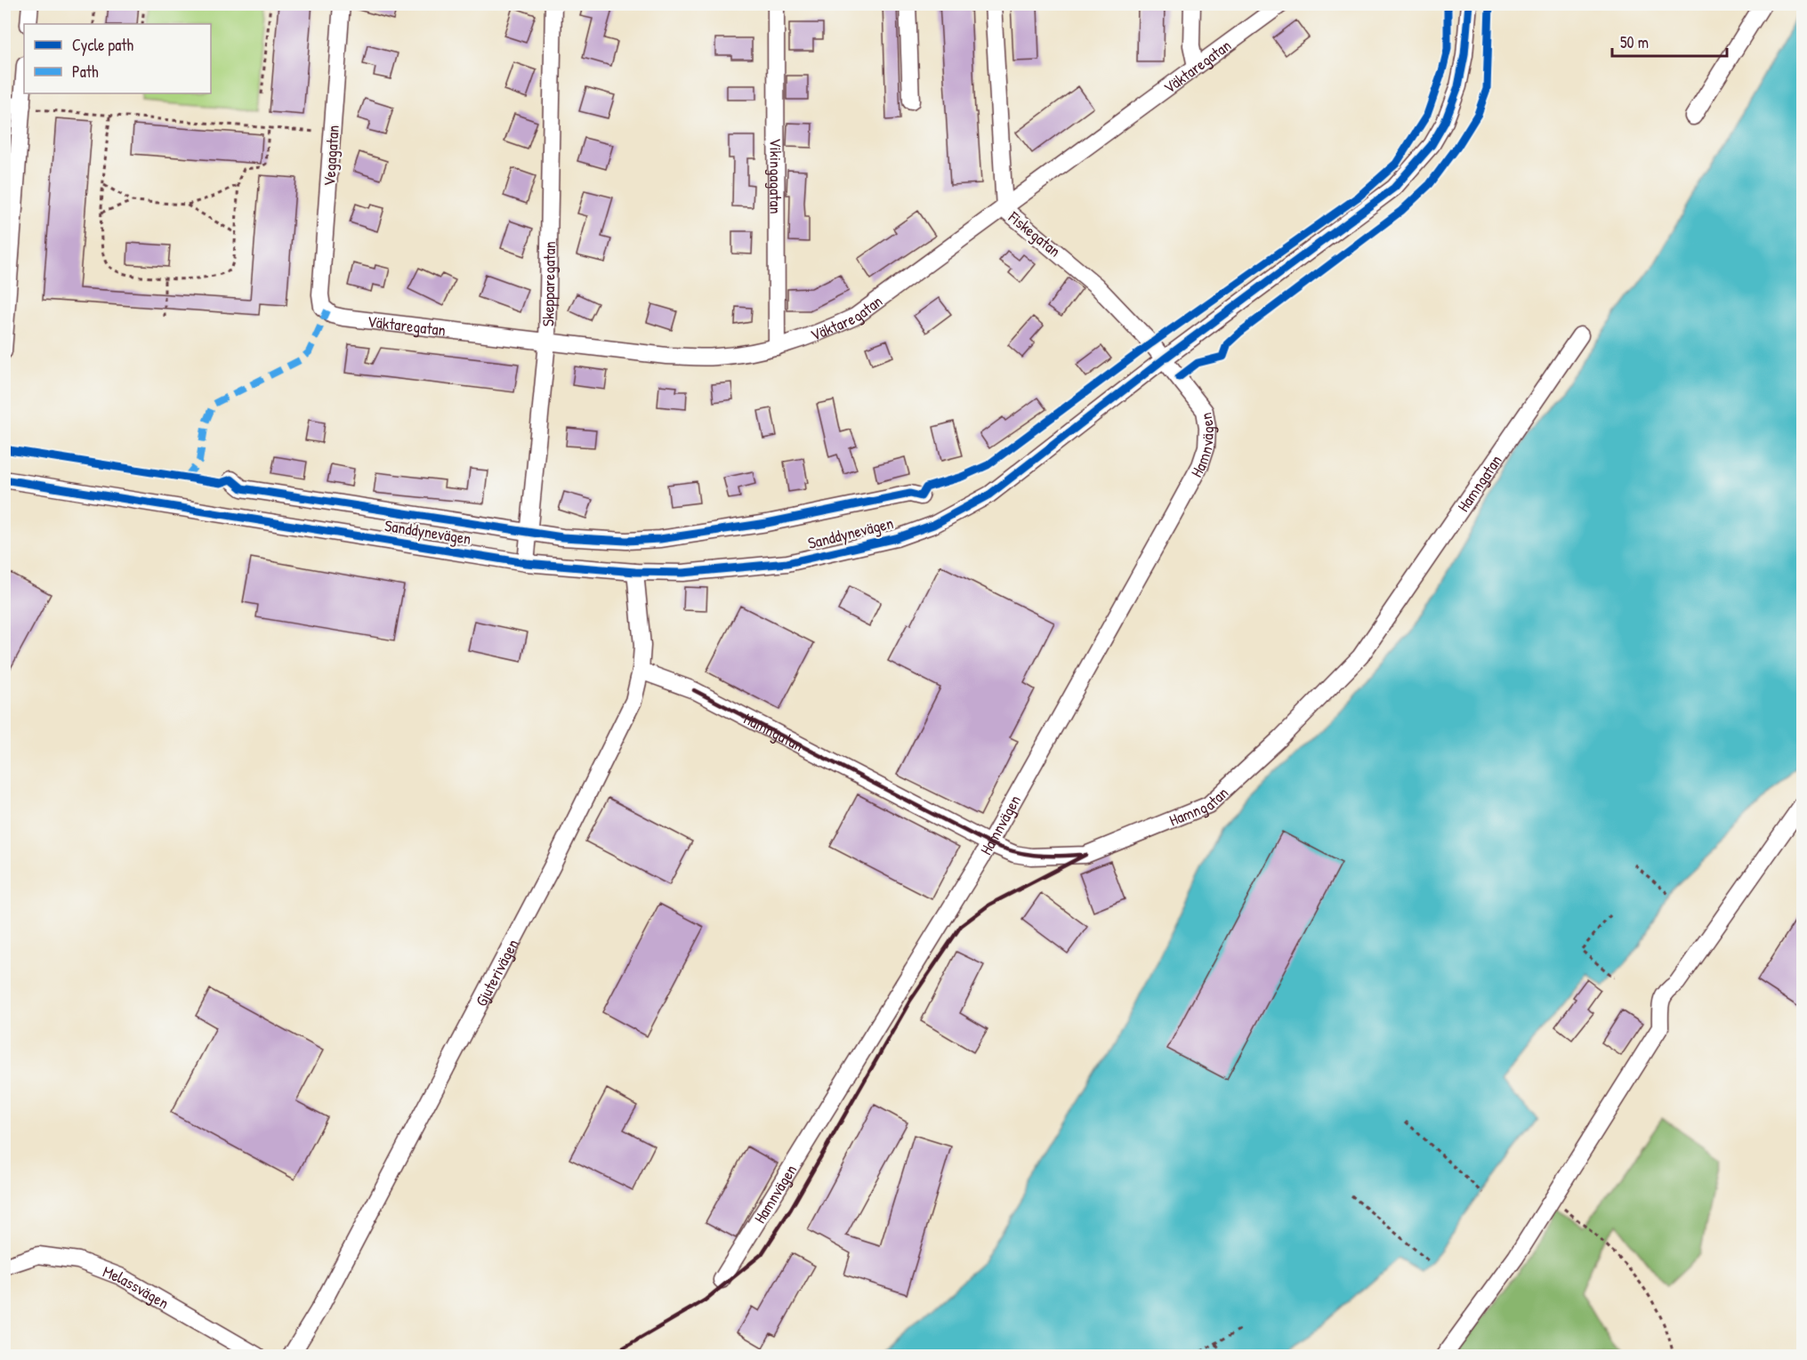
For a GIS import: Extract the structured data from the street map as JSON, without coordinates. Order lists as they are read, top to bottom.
{
  "streets": {
    "street": [
      "Väktaregatan",
      "Vegagatan",
      "Vikingagatan",
      "Fiskegatan",
      "Skepparegatan",
      "Hamnvägen",
      "Hamngatan",
      "Sanddynevägen",
      "Gjuterivägen",
      "Melassvägen"
    ]
  },
  "crossings": [
    ["Väktaregatan", "Vegagatan"],
    ["Väktaregatan", "Vikingagatan"],
    ["Väktaregatan", "Fiskegatan"],
    ["Väktaregatan", "Skepparegatan"],
    ["Fiskegatan", "Hamnvägen"],
    ["Fiskegatan", "Sanddynevägen"],
    ["Skepparegatan", "Sanddynevägen"],
    ["Hamnvägen", "Hamngatan"],
    ["Hamnvägen", "Sanddynevägen"],
    ["Hamngatan", "Gjuterivägen"],
    ["Sanddynevägen", "Gjuterivägen"]
  ],
  "legend": ["Cycle path", "Path"],
  "scale_bar": "50 m"
}
